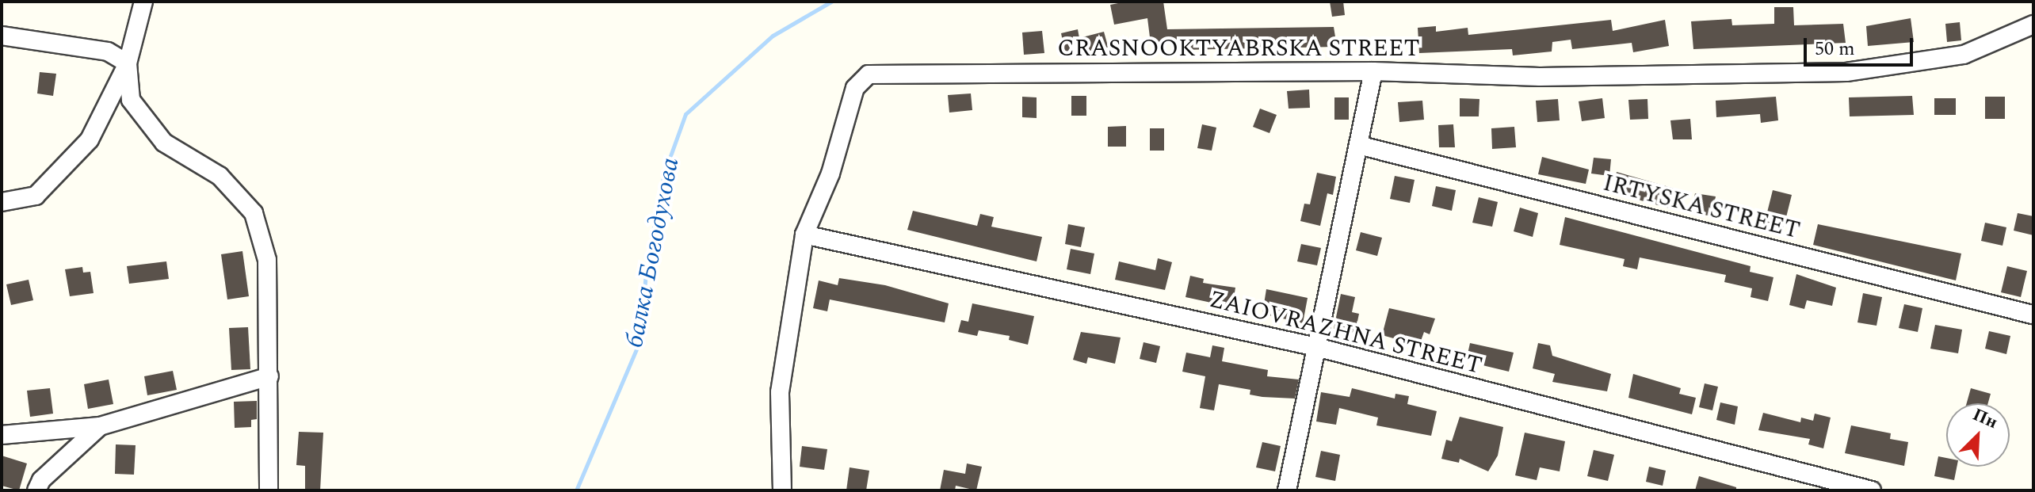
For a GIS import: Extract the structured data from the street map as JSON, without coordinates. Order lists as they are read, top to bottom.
{
  "streets": {
    "street": ["CRASNOOKTYABRSKA STREET", "IRTYSKA STREET", "ZAIOVRAZHNA STREET"]
  },
  "crossings": [
    ["CRASNOOKTYABRSKA STREET", "ZAIOVRAZHNA STREET"]
  ],
  "water": ["балка Богодухова"],
  "scale_bar": "50 m",
  "north": "top right"
}
